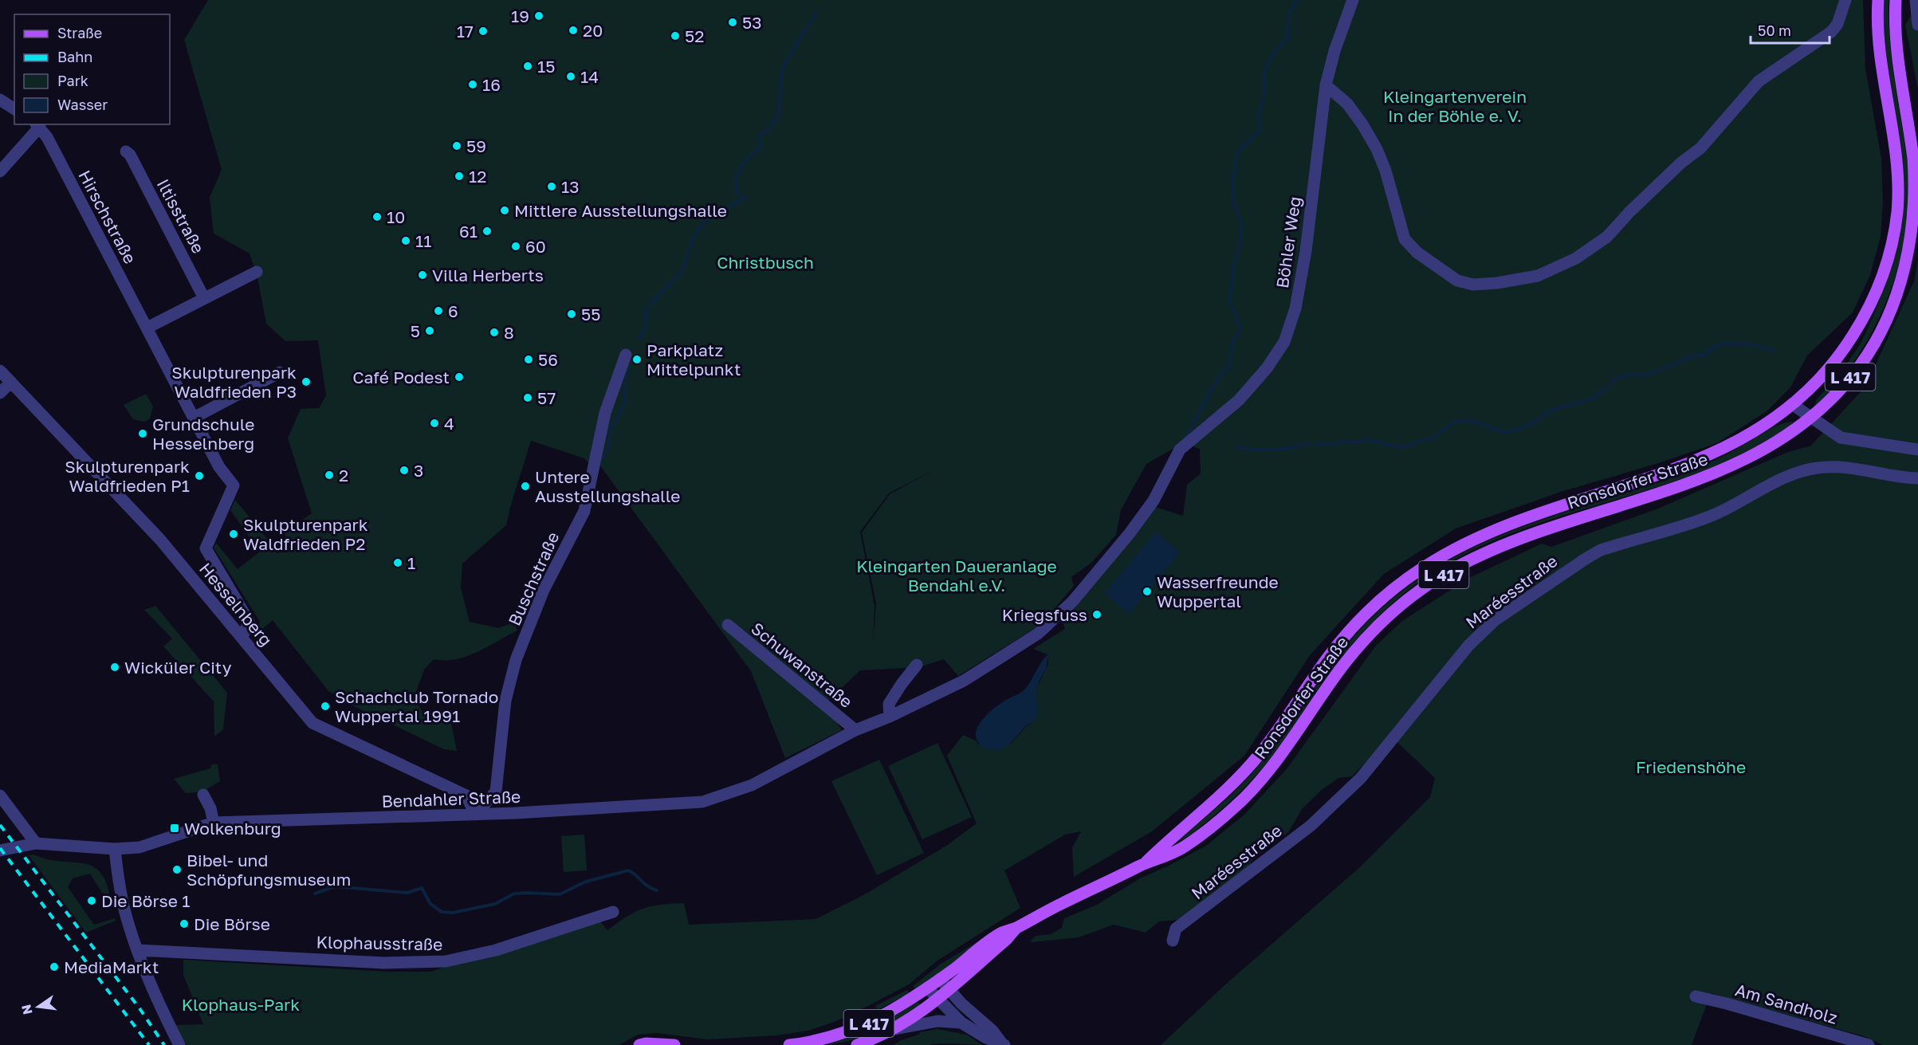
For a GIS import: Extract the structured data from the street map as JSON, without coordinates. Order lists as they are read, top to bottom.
{
  "streets": {
    "main road": ["L 417", "Ronsdorfer Straße"],
    "street": [
      "Iltisstraße",
      "Hirschstraße",
      "Böhler Weg",
      "Buschstraße",
      "Maréesstraße",
      "Hesselnberg",
      "Schuwanstraße",
      "Bendahler Straße",
      "Klophausstraße",
      "Am Sandholz"
    ]
  },
  "crossings": [
    ["Hirschstraße", "Hesselnberg"],
    ["Böhler Weg", "Bendahler Straße"],
    ["Buschstraße", "Hesselnberg"],
    ["Buschstraße", "Bendahler Straße"],
    ["Hesselnberg", "Bendahler Straße"],
    ["Schuwanstraße", "Bendahler Straße"]
  ],
  "parks": [
    "Kleingartenverein In der Böhle e. V.",
    "Christbusch",
    "Kleingarten Daueranlage Bendahl e.V.",
    "Friedenshöhe",
    "Klophaus-Park"
  ],
  "places": {
    "other": [
      "19",
      "53",
      "20",
      "17",
      "52",
      "15",
      "14",
      "16",
      "59",
      "12",
      "13",
      "Mittlere Ausstellungshalle",
      "10",
      "61",
      "11",
      "60",
      "Villa Herberts",
      "6",
      "55",
      "5",
      "8",
      "56",
      "Parkplatz Mittelpunkt",
      "Café Podest",
      "Skulpturenpark Waldfrieden P3",
      "57",
      "4",
      "Grundschule Hesselnberg",
      "3",
      "2",
      "Skulpturenpark Waldfrieden P1",
      "Untere Ausstellungshalle",
      "Skulpturenpark Waldfrieden P2",
      "1",
      "Wasserfreunde Wuppertal",
      "Kriegsfuss",
      "Wicküler City",
      "Schachclub Tornado Wuppertal 1991",
      "Bibel- und Schöpfungsmuseum",
      "Die Börse 1",
      "Die Börse",
      "MediaMarkt"
    ],
    "transit": ["Wolkenburg"]
  },
  "legend": [
    "Straße",
    "Bahn",
    "Park",
    "Wasser"
  ],
  "scale_bar": "50 m",
  "north": "left"
}
